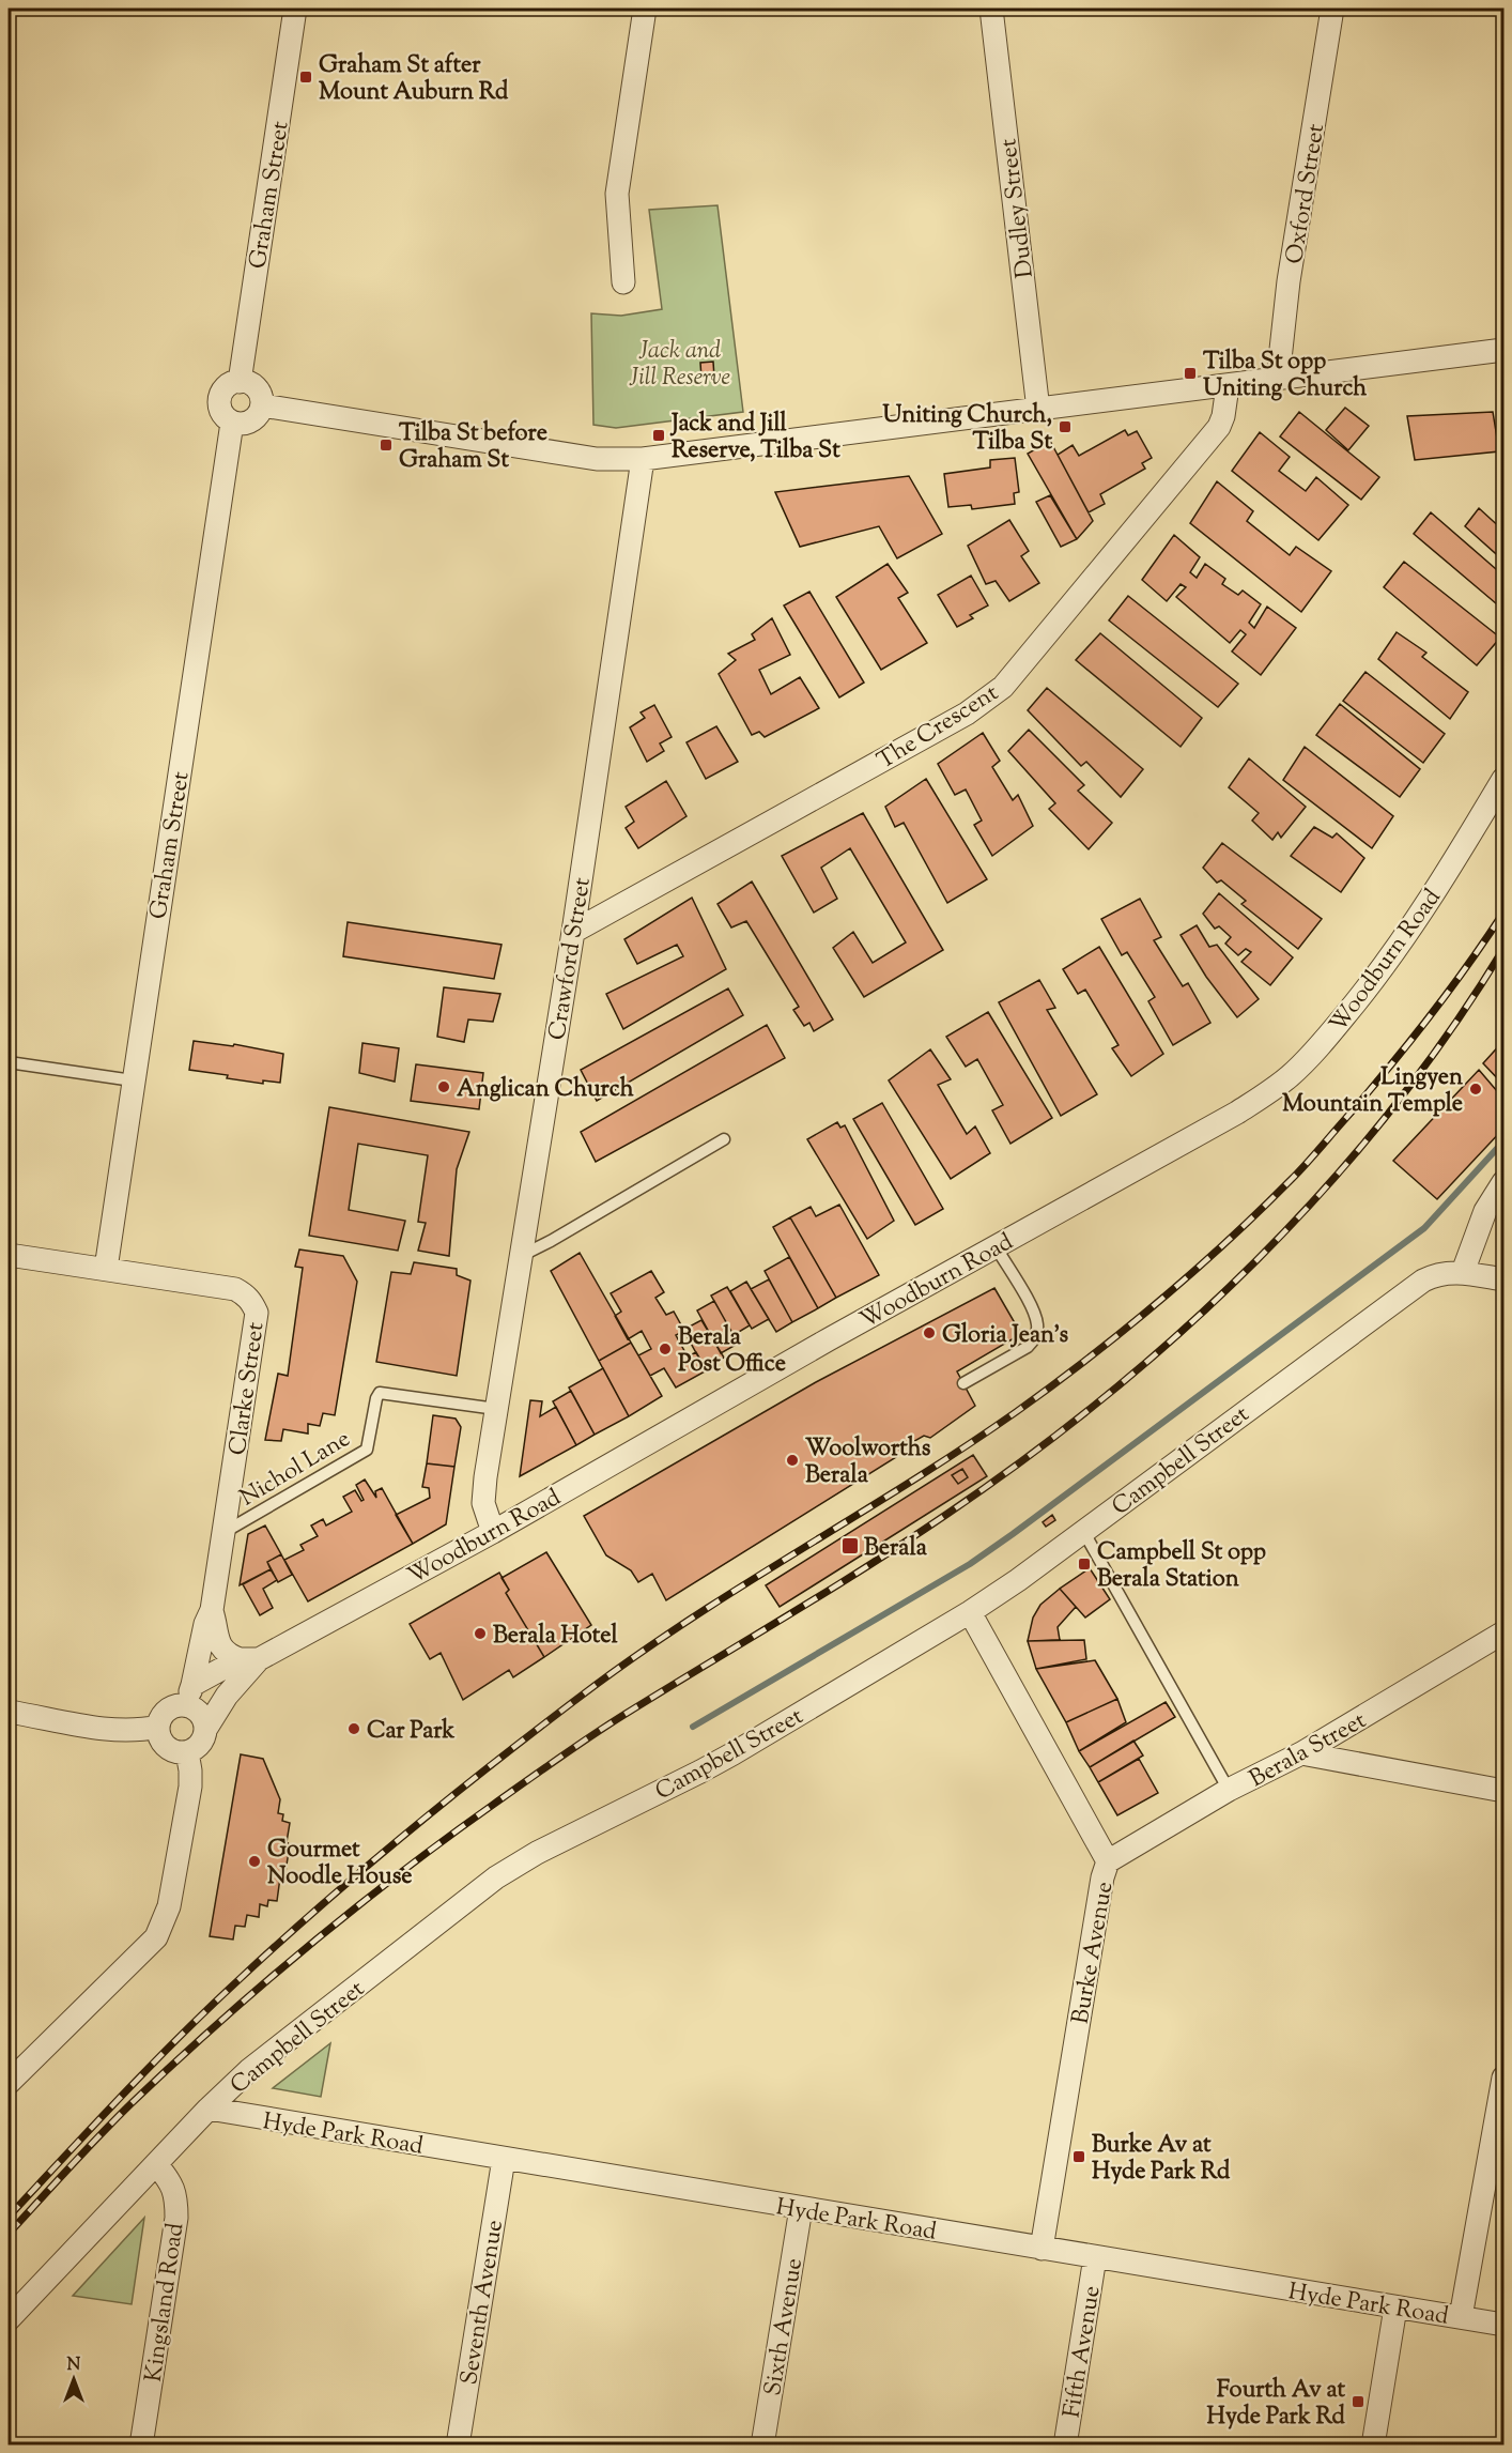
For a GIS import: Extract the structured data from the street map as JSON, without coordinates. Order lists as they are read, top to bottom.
{
  "streets": {
    "street": [
      "Oxford Street",
      "Graham Street",
      "Dudley Street",
      "The Crescent",
      "Crawford Street",
      "Woodburn Road",
      "Clarke Street",
      "Campbell Street",
      "Berala Street",
      "Burke Avenue",
      "Hyde Park Road",
      "Kingsland Road",
      "Seventh Avenue",
      "Sixth Avenue",
      "Fifth Avenue"
    ],
    "lane": ["Nichol Lane"]
  },
  "crossings": [
    ["Graham Street", "Clarke Street"],
    ["The Crescent", "Crawford Street"],
    ["Crawford Street", "Woodburn Road"],
    ["Crawford Street", "Nichol Lane"],
    ["Woodburn Road", "Clarke Street"],
    ["Clarke Street", "Nichol Lane"],
    ["Campbell Street", "Burke Avenue"],
    ["Campbell Street", "Hyde Park Road"],
    ["Campbell Street", "Kingsland Road"],
    ["Berala Street", "Burke Avenue"],
    ["Burke Avenue", "Hyde Park Road"],
    ["Hyde Park Road", "Seventh Avenue"],
    ["Hyde Park Road", "Sixth Avenue"],
    ["Hyde Park Road", "Fifth Avenue"]
  ],
  "parks": ["Jack and Jill Reserve"],
  "places": {
    "transit": [
      "Graham St after Mount Auburn Rd",
      "Tilba St opp Uniting Church",
      "Uniting Church, Tilba St",
      "Jack and Jill Reserve, Tilba St",
      "Tilba St before Graham St",
      "Berala",
      "Campbell St opp Berala Station",
      "Burke Av at Hyde Park Rd",
      "Fourth Av at Hyde Park Rd"
    ],
    "other": [
      "Anglican Church",
      "Lingyen Mountain Temple",
      "Gloria Jean's",
      "Berala Post Office",
      "Woolworths Berala",
      "Berala Hotel",
      "Car Park",
      "Gourmet Noodle House"
    ]
  },
  "north": "top"
}
